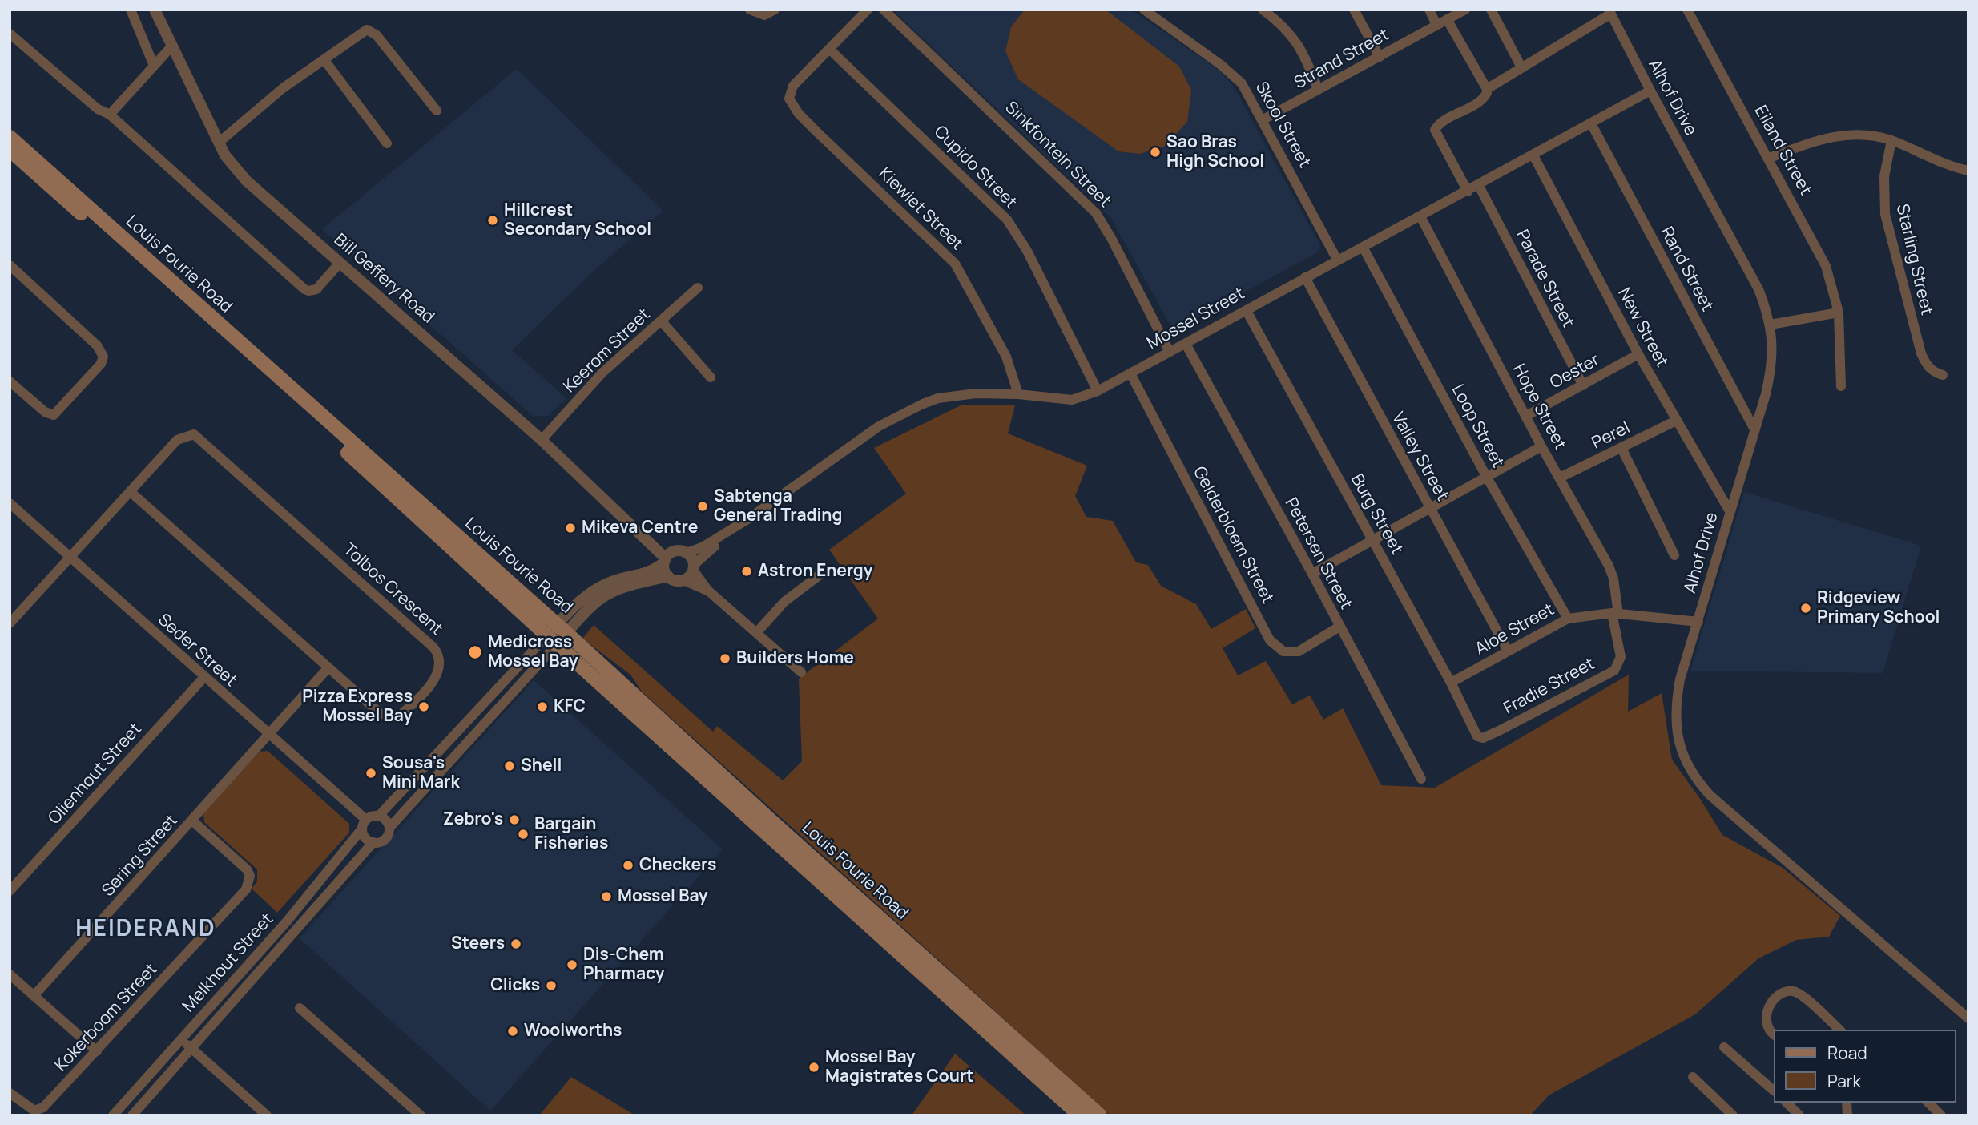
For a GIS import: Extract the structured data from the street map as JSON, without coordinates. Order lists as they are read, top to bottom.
{
  "streets": {
    "main road": ["Louis Fourie Road"],
    "street": [
      "Strand Street",
      "Alhof Drive",
      "Skool Street",
      "Eiland Street",
      "Sinkfontein Street",
      "Cupido Street",
      "Kiewiet Street",
      "Starling Street",
      "Rand Street",
      "Bill Geffery Road",
      "Parade Street",
      "Mossel Street",
      "New Street",
      "Keerom Street",
      "Oester",
      "Hope Street",
      "Loop Street",
      "Perel",
      "Valley Street",
      "Burg Street",
      "Gelderbloem Street",
      "Petersen Street",
      "Tolbos Crescent",
      "Aloe Street",
      "Seder Street",
      "Fradie Street",
      "Olienhout Street",
      "Sering Street",
      "Melkhout Street",
      "Kokerboom Street"
    ]
  },
  "crossings": [
    ["Strand Street", "Skool Street"],
    ["Alhof Drive", "Rand Street"],
    ["Alhof Drive", "Mossel Street"],
    ["Alhof Drive", "New Street"],
    ["Alhof Drive", "Aloe Street"],
    ["Skool Street", "Mossel Street"],
    ["Sinkfontein Street", "Mossel Street"],
    ["Cupido Street", "Kiewiet Street"],
    ["Cupido Street", "Mossel Street"],
    ["Kiewiet Street", "Mossel Street"],
    ["Rand Street", "Mossel Street"],
    ["Bill Geffery Road", "Keerom Street"],
    ["Parade Street", "Mossel Street"],
    ["Parade Street", "Oester"],
    ["Mossel Street", "New Street"],
    ["Mossel Street", "Hope Street"],
    ["Mossel Street", "Loop Street"],
    ["Mossel Street", "Valley Street"],
    ["Mossel Street", "Burg Street"],
    ["Mossel Street", "Gelderbloem Street"],
    ["Mossel Street", "Petersen Street"],
    ["New Street", "Oester"],
    ["New Street", "Perel"],
    ["Oester", "Hope Street"],
    ["Hope Street", "Perel"],
    ["Hope Street", "Aloe Street"],
    ["Hope Street", "Fradie Street"],
    ["Loop Street", "Aloe Street"],
    ["Valley Street", "Aloe Street"],
    ["Burg Street", "Aloe Street"],
    ["Burg Street", "Fradie Street"],
    ["Gelderbloem Street", "Petersen Street"],
    ["Tolbos Crescent", "Seder Street"],
    ["Tolbos Crescent", "Sering Street"],
    ["Aloe Street", "Fradie Street"],
    ["Seder Street", "Olienhout Street"],
    ["Seder Street", "Sering Street"],
    ["Seder Street", "Melkhout Street"],
    ["Sering Street", "Kokerboom Street"]
  ],
  "districts": ["HEIDERAND"],
  "places": [
    "Sao Bras High School",
    "Hillcrest Secondary School",
    "Sabtenga General Trading",
    "Mikeva Centre",
    "Astron Energy",
    "Ridgeview Primary School",
    "Medicross Mossel Bay",
    "Builders Home",
    "Pizza Express Mossel Bay",
    "KFC",
    "Shell",
    "Sousa's Mini Mark",
    "Zebro's",
    "Bargain Fisheries",
    "Checkers",
    "Mossel Bay",
    "Steers",
    "Dis-Chem Pharmacy",
    "Clicks",
    "Woolworths",
    "Mossel Bay Magistrates Court"
  ],
  "legend": ["Road", "Park"]
}
